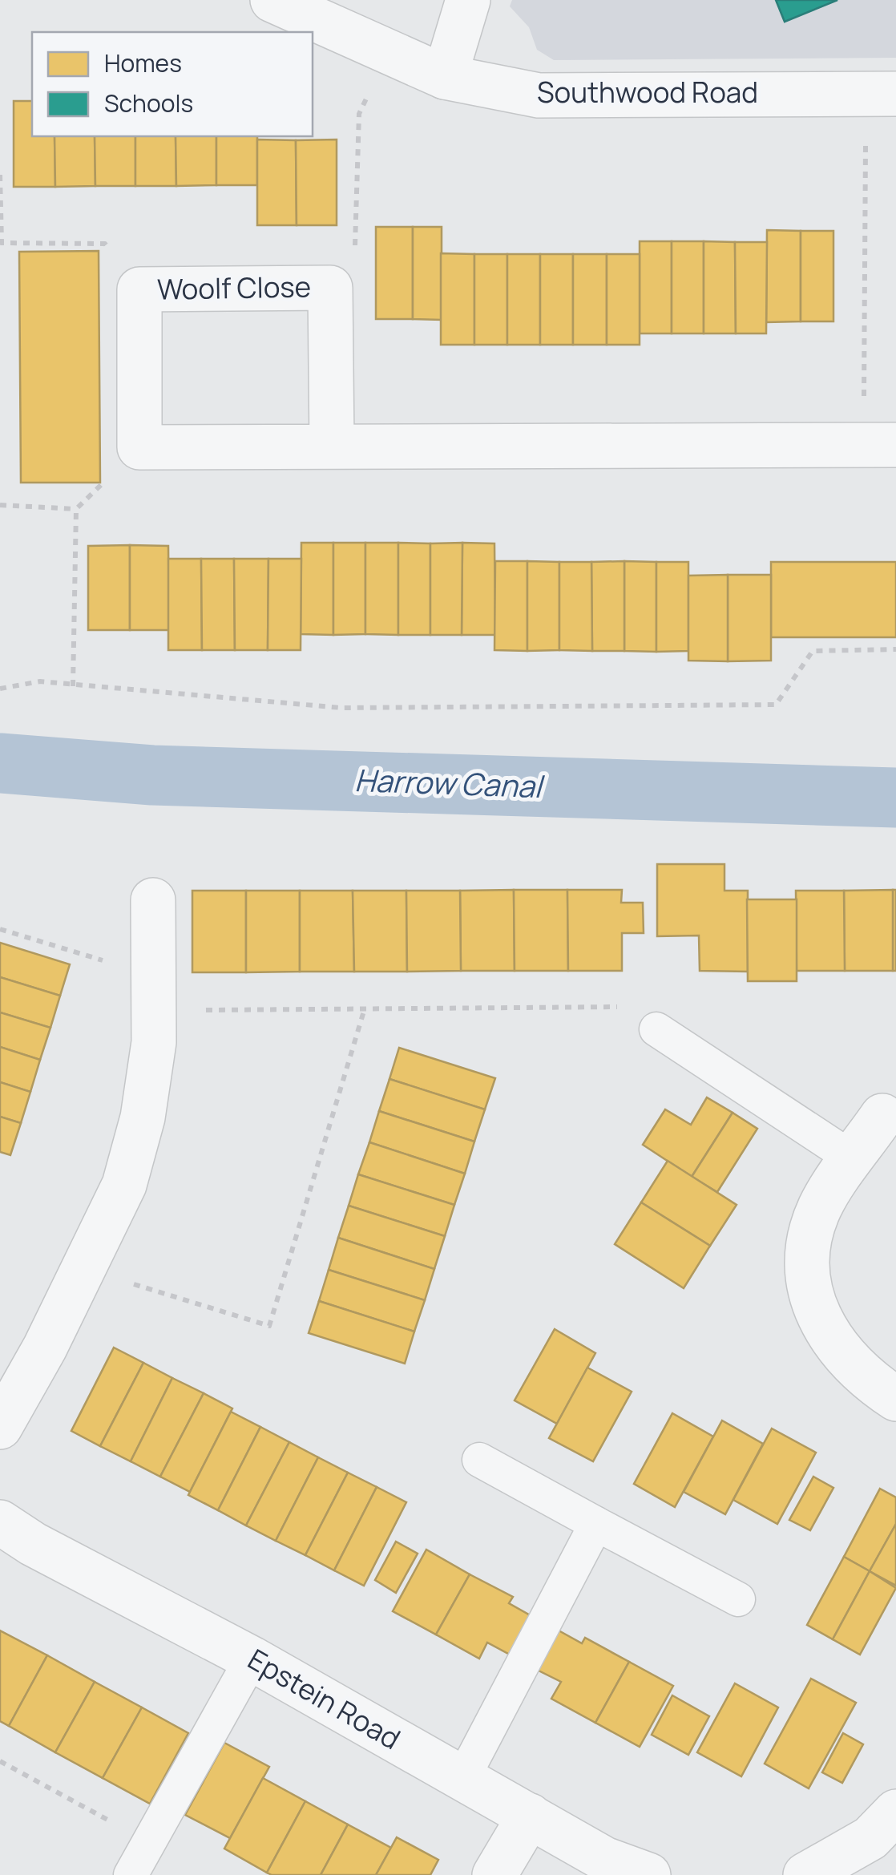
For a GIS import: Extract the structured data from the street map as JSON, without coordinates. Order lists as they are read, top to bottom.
{
  "streets": {
    "street": ["Southwood Road", "Woolf Close", "Epstein Road"]
  },
  "water": ["Harrow Canal"],
  "legend": ["Homes", "Schools"]
}
